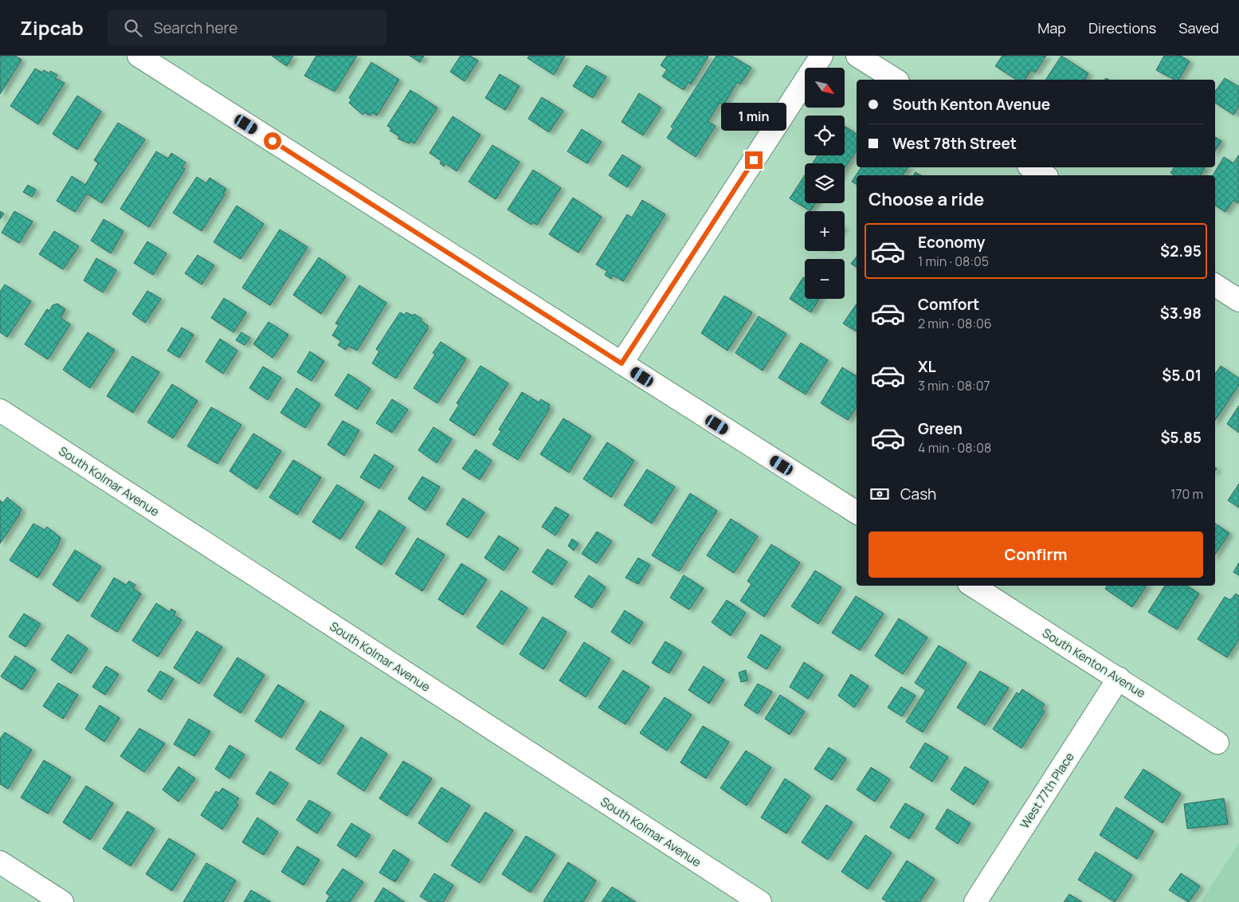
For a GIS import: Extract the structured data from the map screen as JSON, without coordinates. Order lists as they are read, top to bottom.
{
  "streets": {
    "street": ["South Kolmar Avenue", "South Kenton Avenue", "West 77th Place"]
  },
  "crossings": [
    ["South Kenton Avenue", "West 77th Place"]
  ],
  "north": "bottom right",
  "page": {
    "header": "Zipcab",
    "search": "Search here",
    "nav": ["Map", "Directions", "Saved"],
    "map_buttons": ["+", "−"],
    "banner": ["South Kenton Avenue", "West 78th Street"],
    "bubble": "1 min",
    "heading": "Choose a ride",
    "list": [
      {
        "name": "Economy",
        "note": "1 min · 08:05",
        "value": "$2.95"
      },
      {
        "name": "Comfort",
        "note": "2 min · 08:06",
        "value": "$3.98"
      },
      {
        "name": "XL",
        "note": "3 min · 08:07",
        "value": "$5.01"
      },
      {
        "name": "Green",
        "note": "4 min · 08:08",
        "value": "$5.85"
      }
    ],
    "pay": ["Cash", "170 m"],
    "buttons": "Confirm"
  }
}
